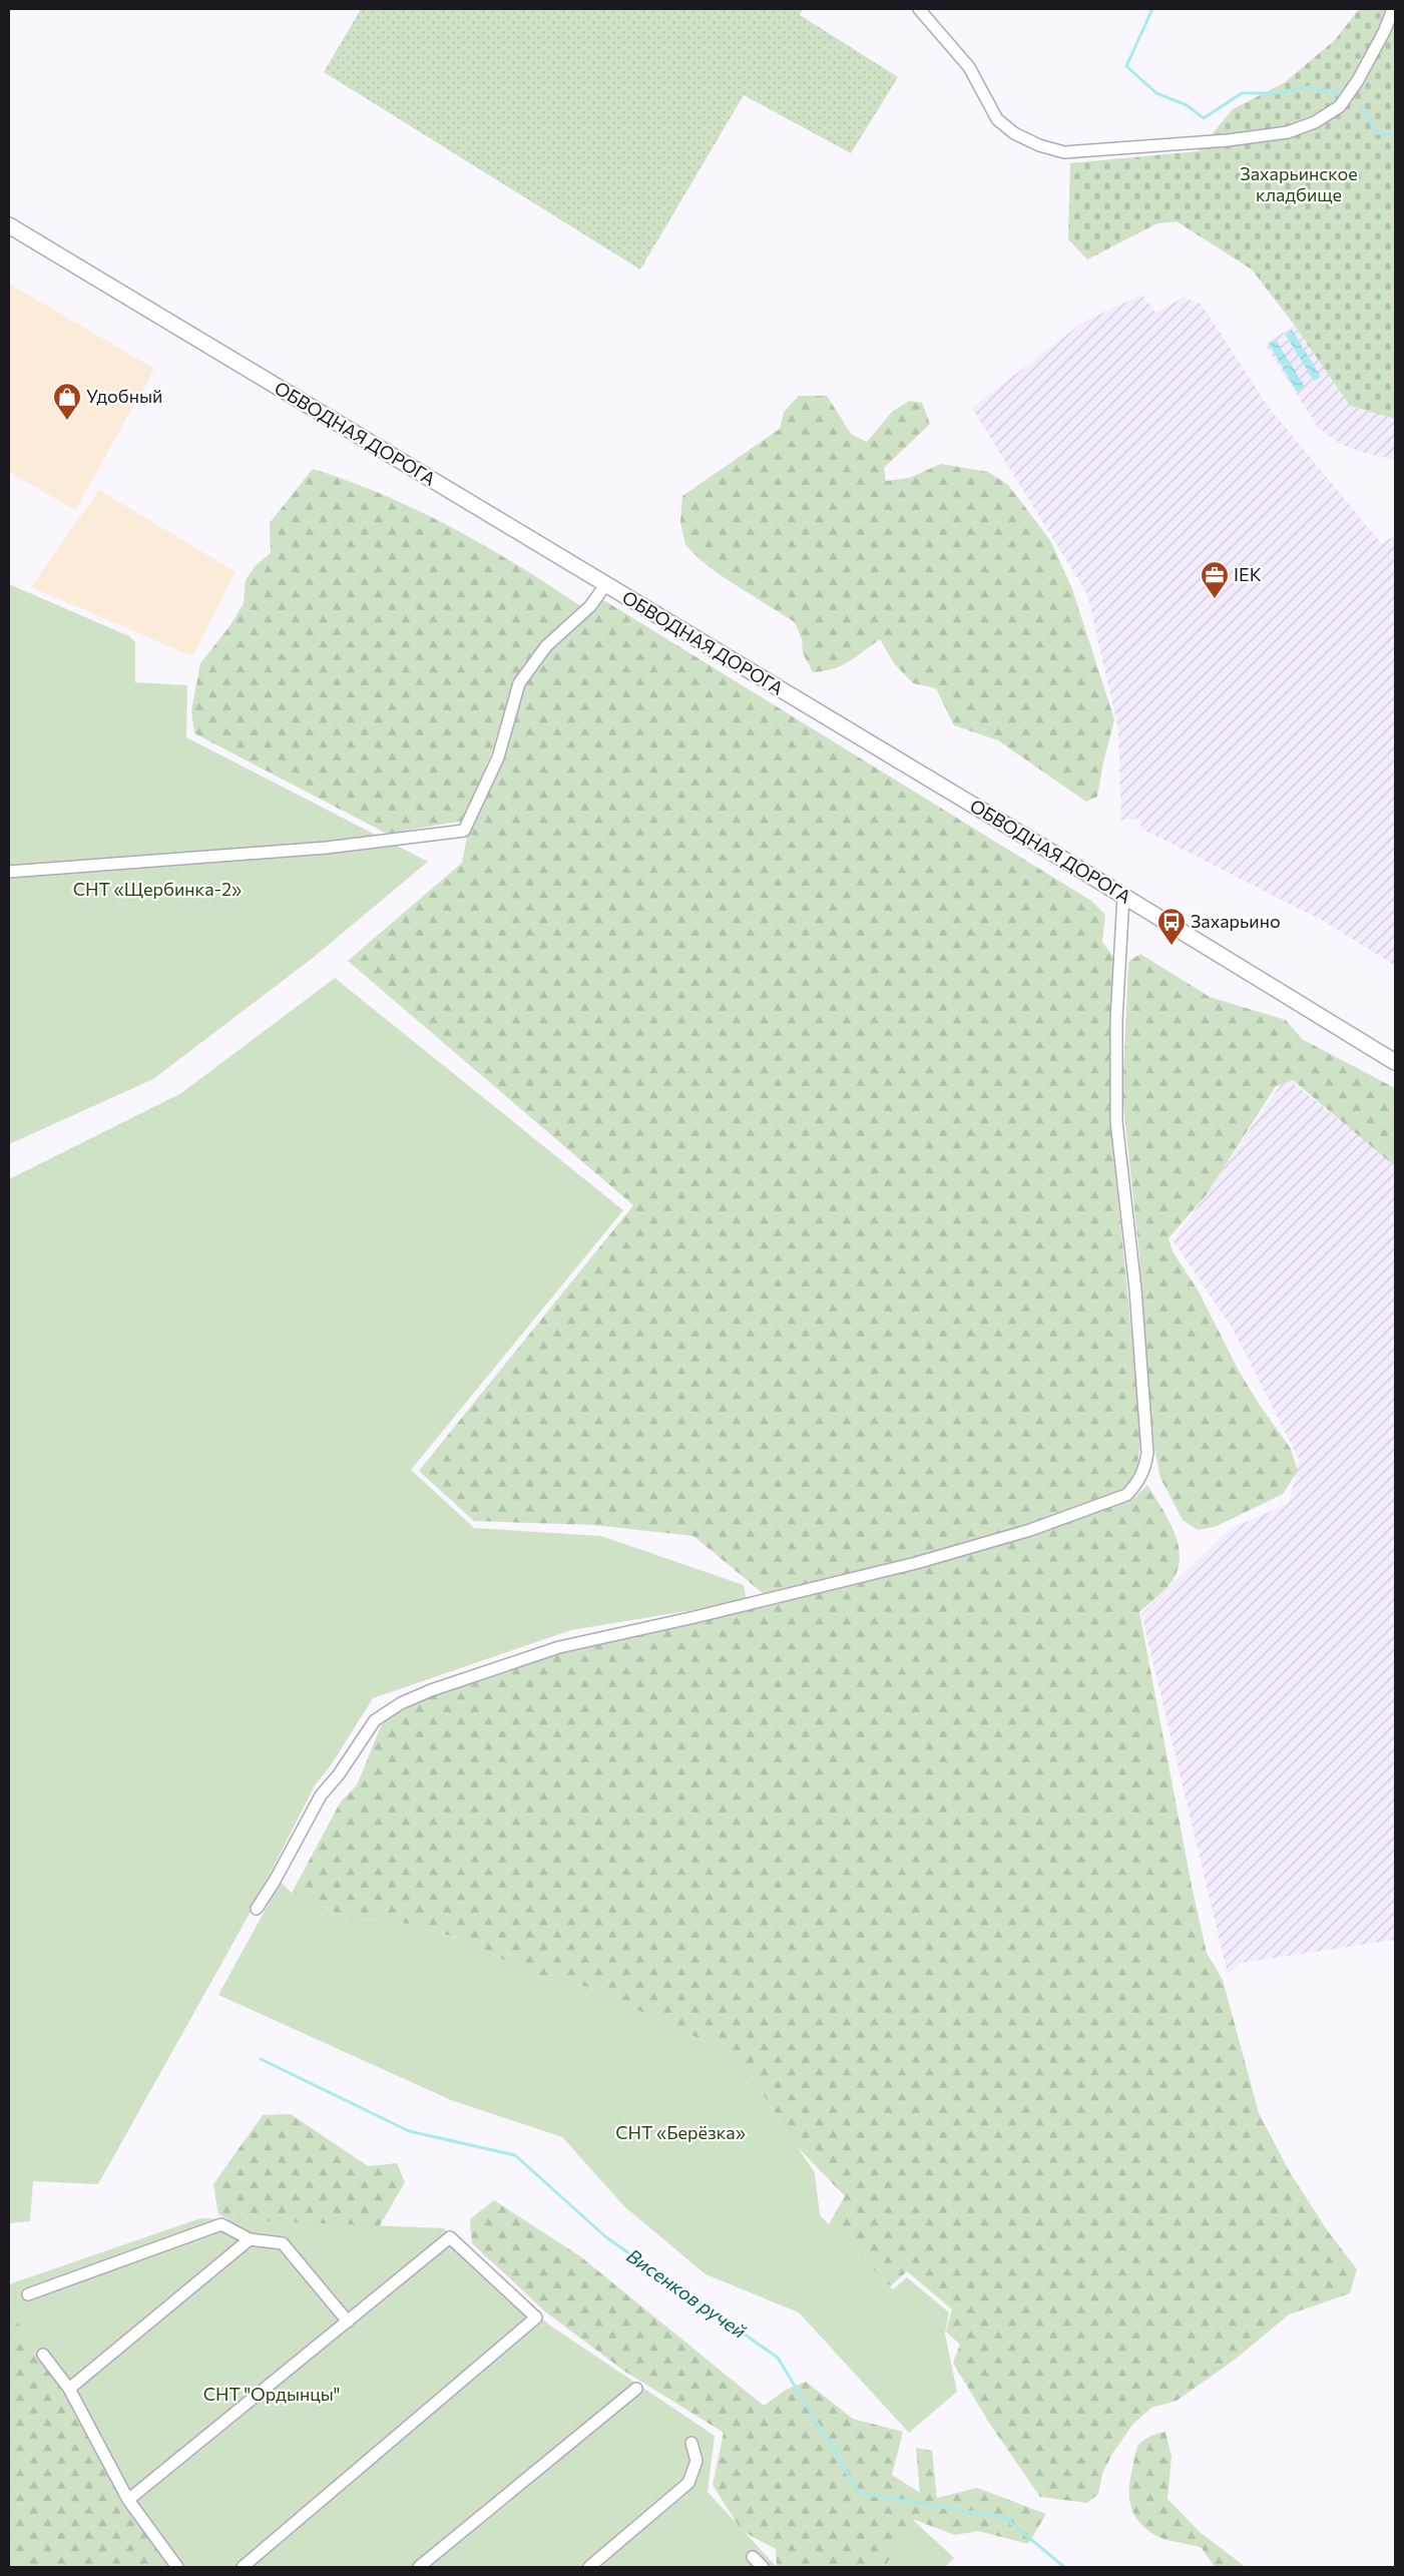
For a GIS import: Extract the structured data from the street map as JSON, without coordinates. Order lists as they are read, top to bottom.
{
  "streets": {
    "main road": ["ОБВОДНАЯ ДОРОГА"]
  },
  "water": ["Висенков ручей"],
  "parks": [
    "Захарьинское кладбище",
    "СНТ «Щербинка-2»",
    "СНТ «Берёзка»",
    "СНТ \"Ордынцы\""
  ],
  "places": {
    "shop": ["Удобный"],
    "office": ["IEK"],
    "bus stop": ["Захарьино"]
  }
}
